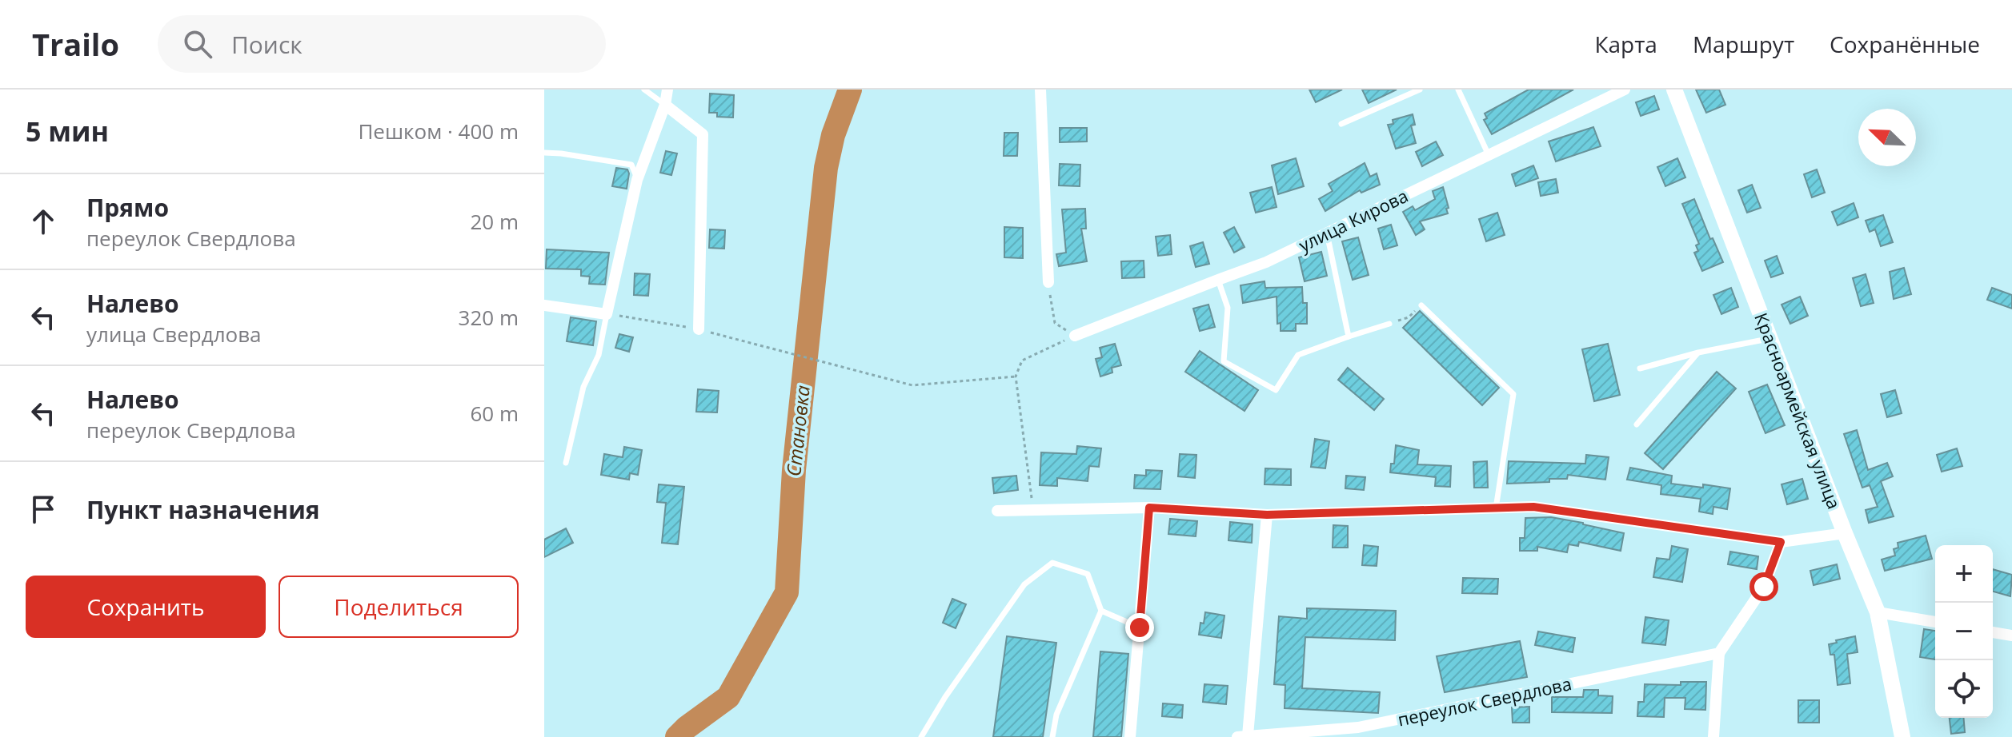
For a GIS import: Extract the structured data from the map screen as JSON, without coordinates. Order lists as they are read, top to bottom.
{
  "streets": {
    "main road": ["Красноармейская улица"],
    "street": ["улица Кирова", "переулок Свердлова"]
  },
  "water": ["Становка"],
  "north": "top left",
  "page": {
    "header": "Trailo",
    "search": "Поиск",
    "nav": ["Карта", "Маршрут", "Сохранённые"],
    "heading": ["5 мин", "Пешком · 400 m"],
    "list": [
      ["Прямо", "переулок Свердлова", "20 m"],
      ["Налево", "улица Свердлова", "320 m"],
      ["Налево", "переулок Свердлова", "60 m"],
      "Пункт назначения"
    ],
    "map_buttons": ["+", "−"],
    "buttons": ["Сохранить", "Поделиться"]
  }
}
